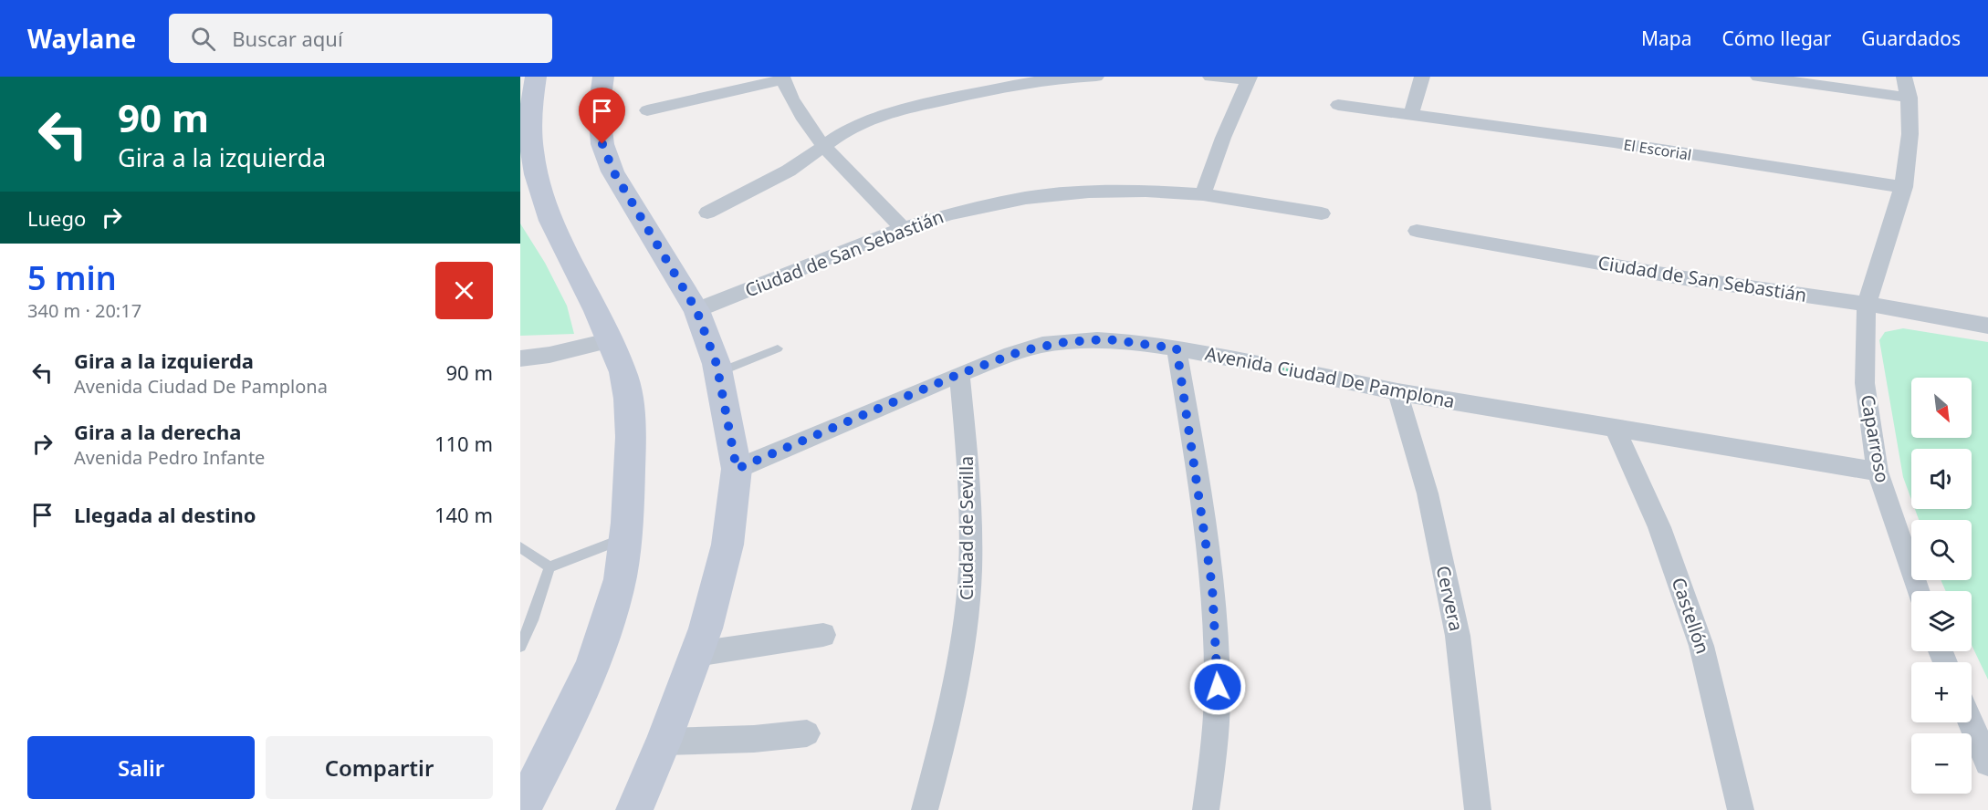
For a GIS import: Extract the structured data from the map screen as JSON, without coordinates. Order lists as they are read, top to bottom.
{
  "streets": {
    "street": [
      "El Escorial",
      "Ciudad de San Sebastián",
      "Avenida Ciudad De Pamplona",
      "Caparroso",
      "Ciudad de Sevilla",
      "Cervera",
      "Castellón"
    ]
  },
  "crossings": [
    ["El Escorial", "Caparroso"],
    ["Ciudad de San Sebastián", "Caparroso"],
    ["Avenida Ciudad De Pamplona", "Caparroso"],
    ["Avenida Ciudad De Pamplona", "Ciudad de Sevilla"],
    ["Avenida Ciudad De Pamplona", "Cervera"],
    ["Avenida Ciudad De Pamplona", "Castellón"]
  ],
  "north": "bottom right",
  "page": {
    "header": "Waylane",
    "search": "Buscar aquí",
    "nav": ["Mapa", "Cómo llegar", "Guardados"],
    "turn": ["90 m", "Gira a la izquierda"],
    "then": "Luego",
    "heading": ["5 min", "340 m · 20:17"],
    "list": [
      {
        "name": "Gira a la izquierda",
        "note": "Avenida Ciudad De Pamplona",
        "value": "90 m"
      },
      {
        "name": "Gira a la derecha",
        "note": "Avenida Pedro Infante",
        "value": "110 m"
      },
      {
        "name": "Llegada al destino",
        "value": "140 m"
      }
    ],
    "map_buttons": ["+", "−"],
    "buttons": ["Salir", "Compartir"]
  }
}
